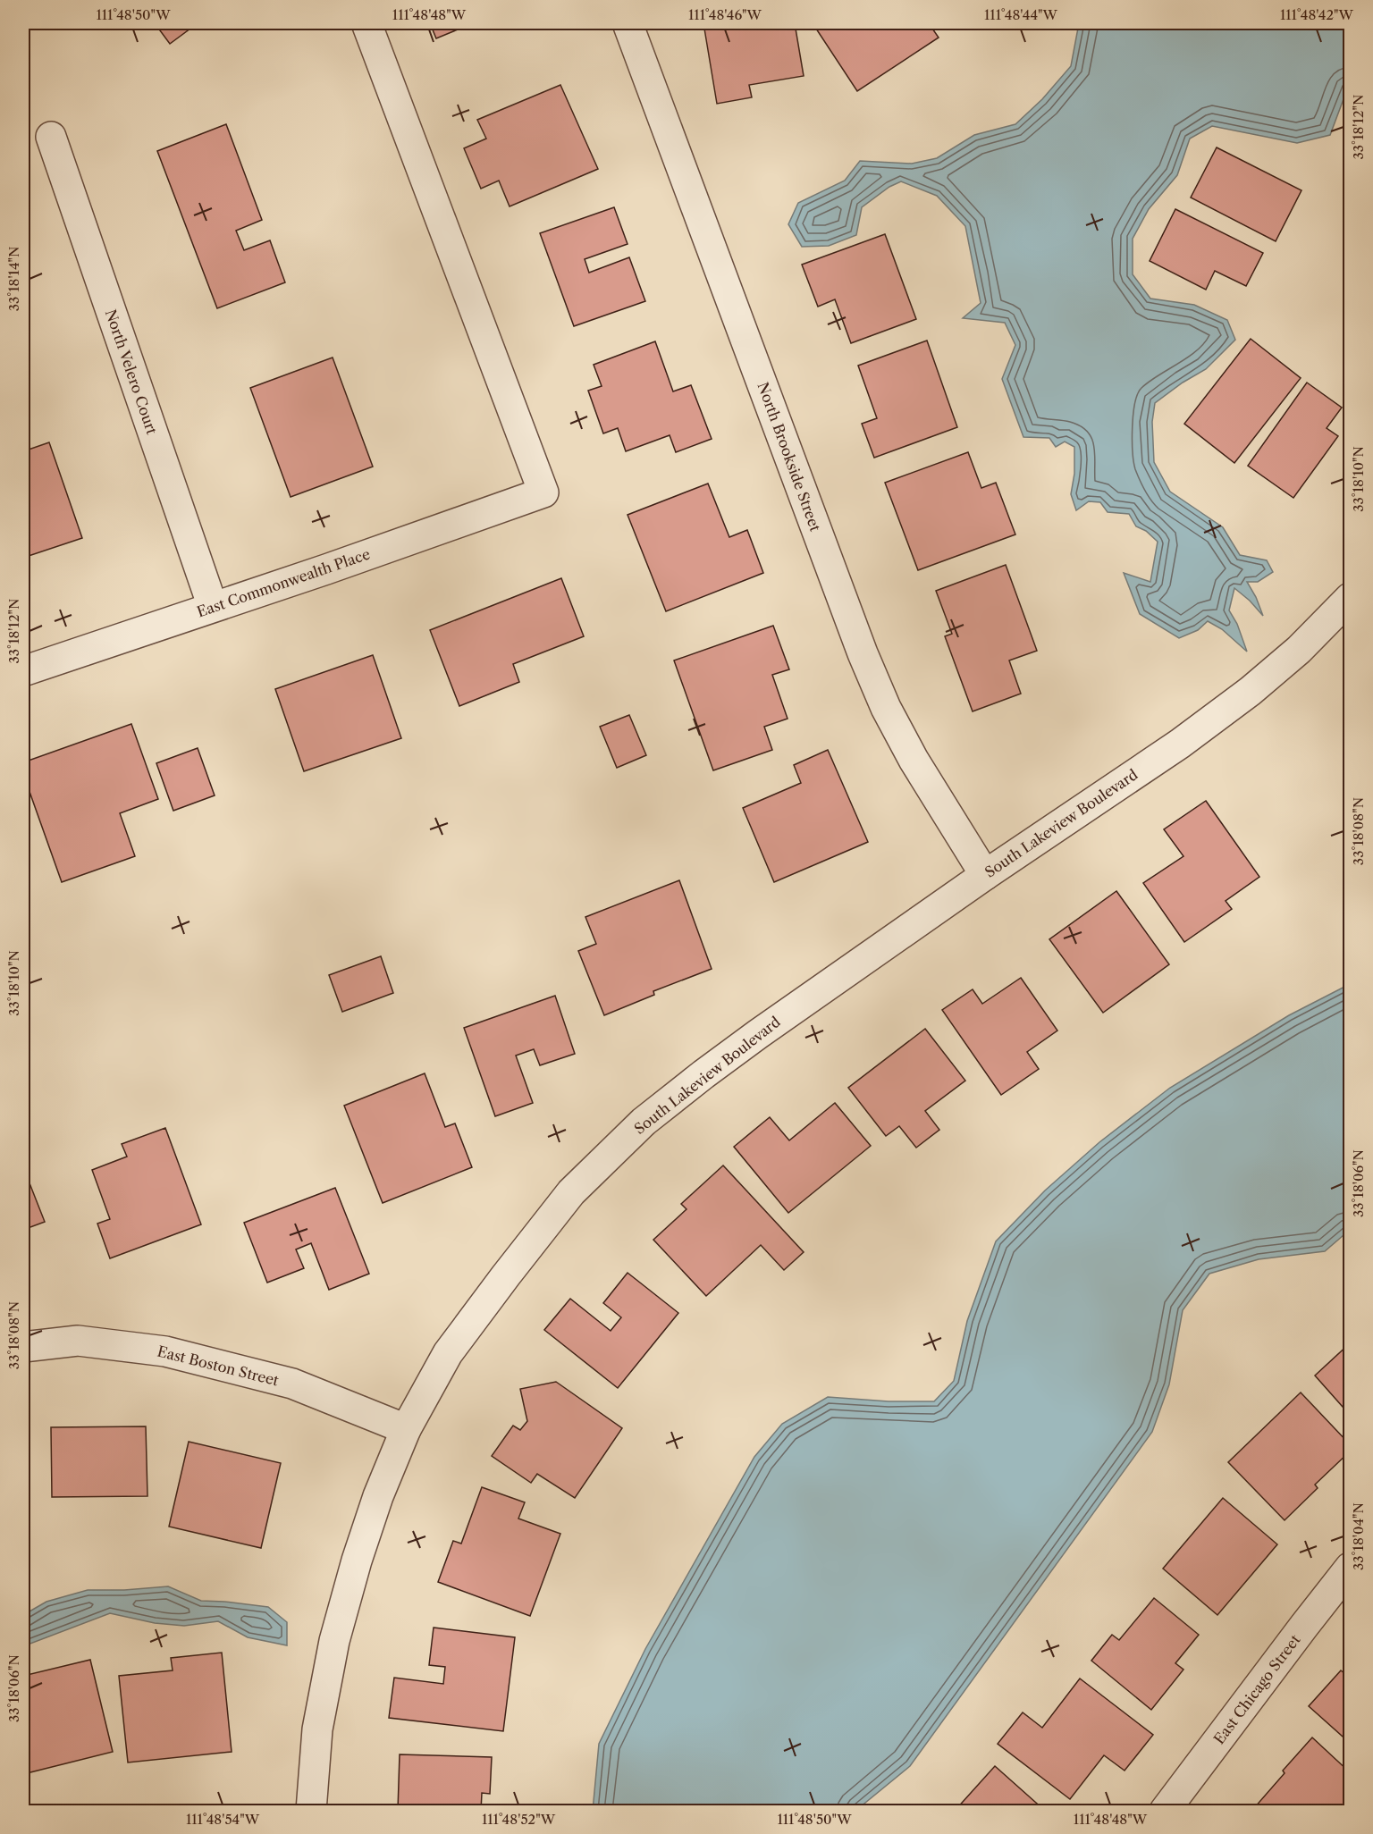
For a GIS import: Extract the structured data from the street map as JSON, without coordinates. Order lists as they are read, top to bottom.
{
  "streets": {
    "street": [
      "North Velero Court",
      "North Brookside Street",
      "East Commonwealth Place",
      "South Lakeview Boulevard",
      "East Boston Street",
      "East Chicago Street"
    ]
  },
  "crossings": [
    ["North Velero Court", "East Commonwealth Place"],
    ["North Brookside Street", "South Lakeview Boulevard"],
    ["South Lakeview Boulevard", "East Boston Street"]
  ],
  "coordinates": [
    "111°48'50\"W",
    "111°48'48\"W",
    "111°48'46\"W",
    "111°48'44\"W",
    "111°48'42\"W",
    "33°18'12\"N",
    "33°18'14\"N",
    "33°18'10\"N",
    "33°18'08\"N",
    "33°18'06\"N",
    "33°18'04\"N",
    "111°48'54\"W",
    "111°48'52\"W"
  ]
}
